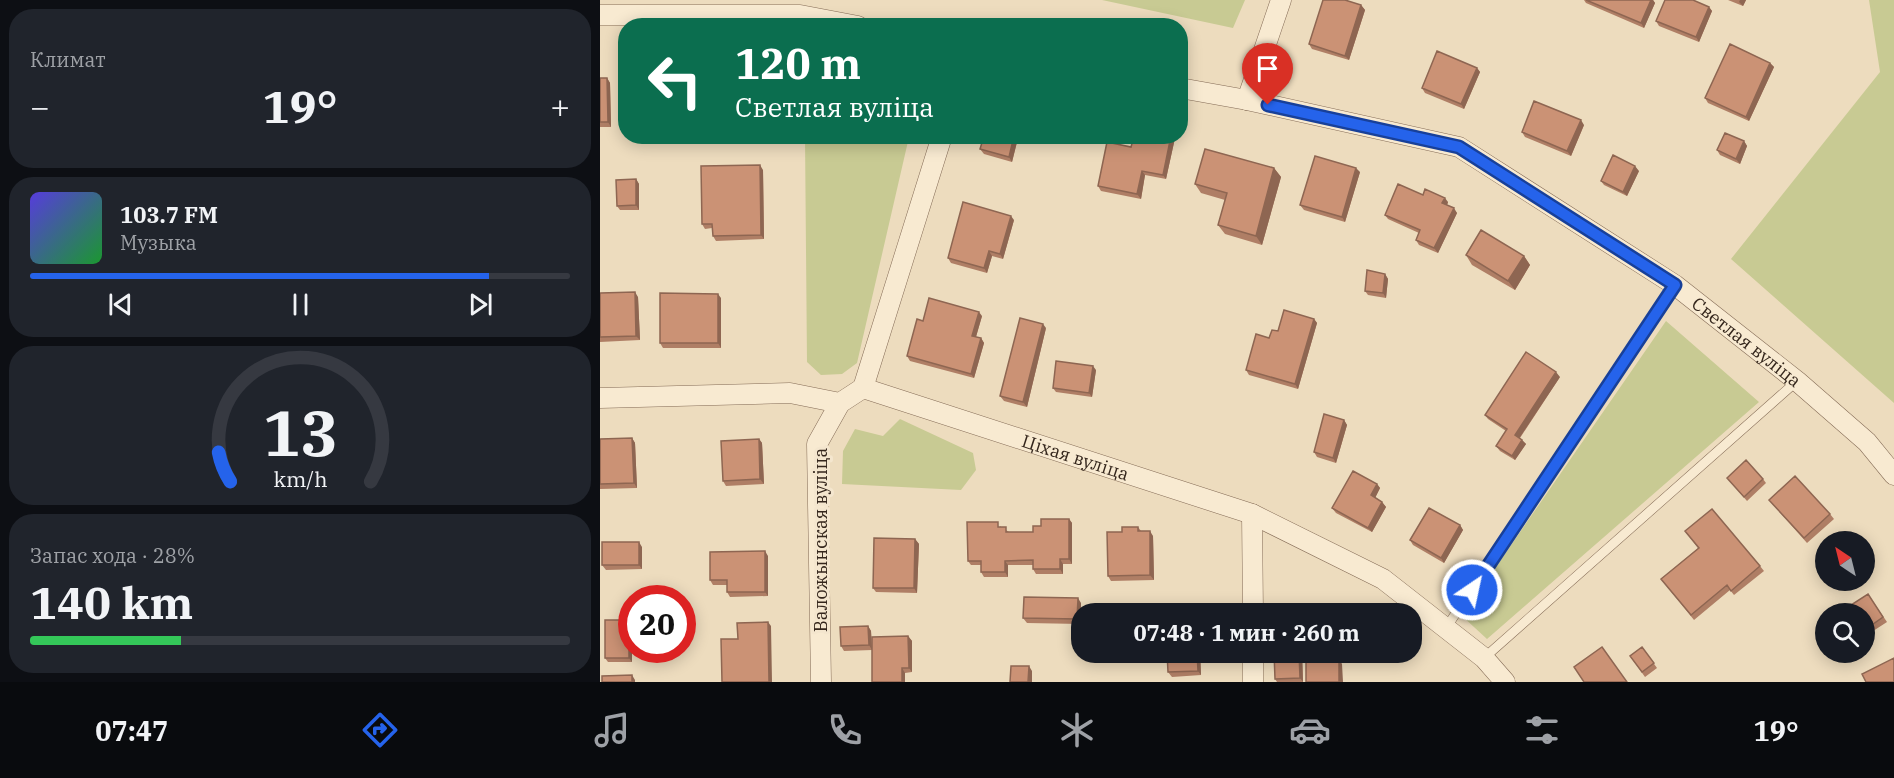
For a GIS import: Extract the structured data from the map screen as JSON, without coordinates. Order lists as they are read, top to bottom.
{
  "streets": {
    "street": ["Светлая вуліца", "Ціхая вуліца", "Валожынская вуліца"]
  },
  "north": "top left",
  "page": {
    "tile": [
      "Климат",
      ["Запас хода · 28%", "140 km"]
    ],
    "turn": ["120 m", "Светлая вуліца"],
    "heat": ["−", "19°", "+"],
    "song": ["103.7 FM", "Музыка"],
    "limit": "20",
    "trip": "07:48 · 1 мин · 260 m",
    "tabs": ["07:47", "19°"],
    "gauge": ["13", "km/h"]
  }
}
